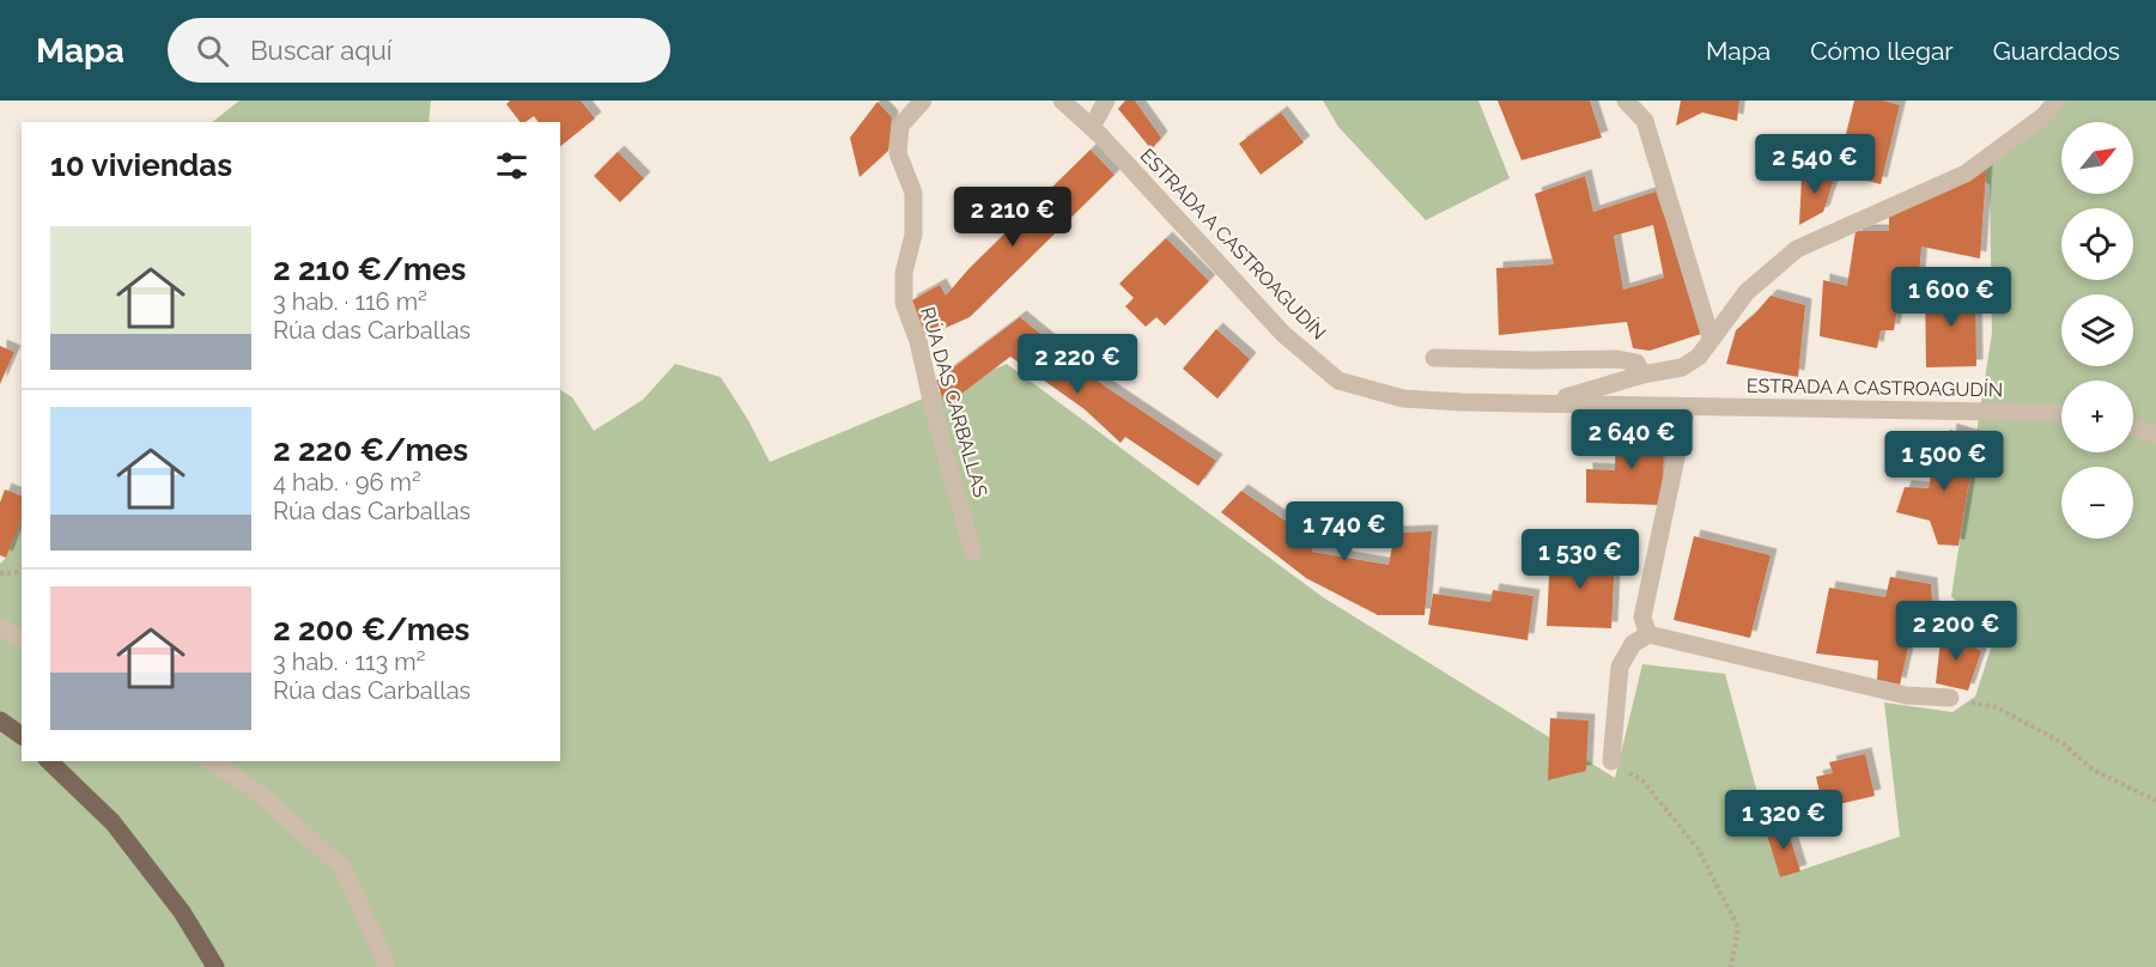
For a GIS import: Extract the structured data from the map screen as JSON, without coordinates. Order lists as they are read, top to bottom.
{
  "streets": {
    "street": ["ESTRADA A CASTROAGUDÍN", "RÚA DAS CARBALLAS"]
  },
  "north": "top right",
  "page": {
    "header": "Mapa",
    "search": "Buscar aquí",
    "nav": ["Mapa", "Cómo llegar", "Guardados"],
    "map_buttons": ["+", "−"],
    "heading": "10 viviendas",
    "price": [
      "2 540 €",
      "2 210 €",
      "1 600 €",
      "2 220 €",
      "2 640 €",
      "1 500 €",
      "1 740 €",
      "1 530 €",
      "2 200 €",
      "1 320 €"
    ],
    "list": [
      {
        "name": "2 210 €/mes",
        "note": "3 hab. · 116 m² · Rúa das Carballas"
      },
      {
        "name": "2 220 €/mes",
        "note": "4 hab. · 96 m² · Rúa das Carballas"
      },
      {
        "name": "2 200 €/mes",
        "note": "3 hab. · 113 m² · Rúa das Carballas"
      }
    ]
  }
}
